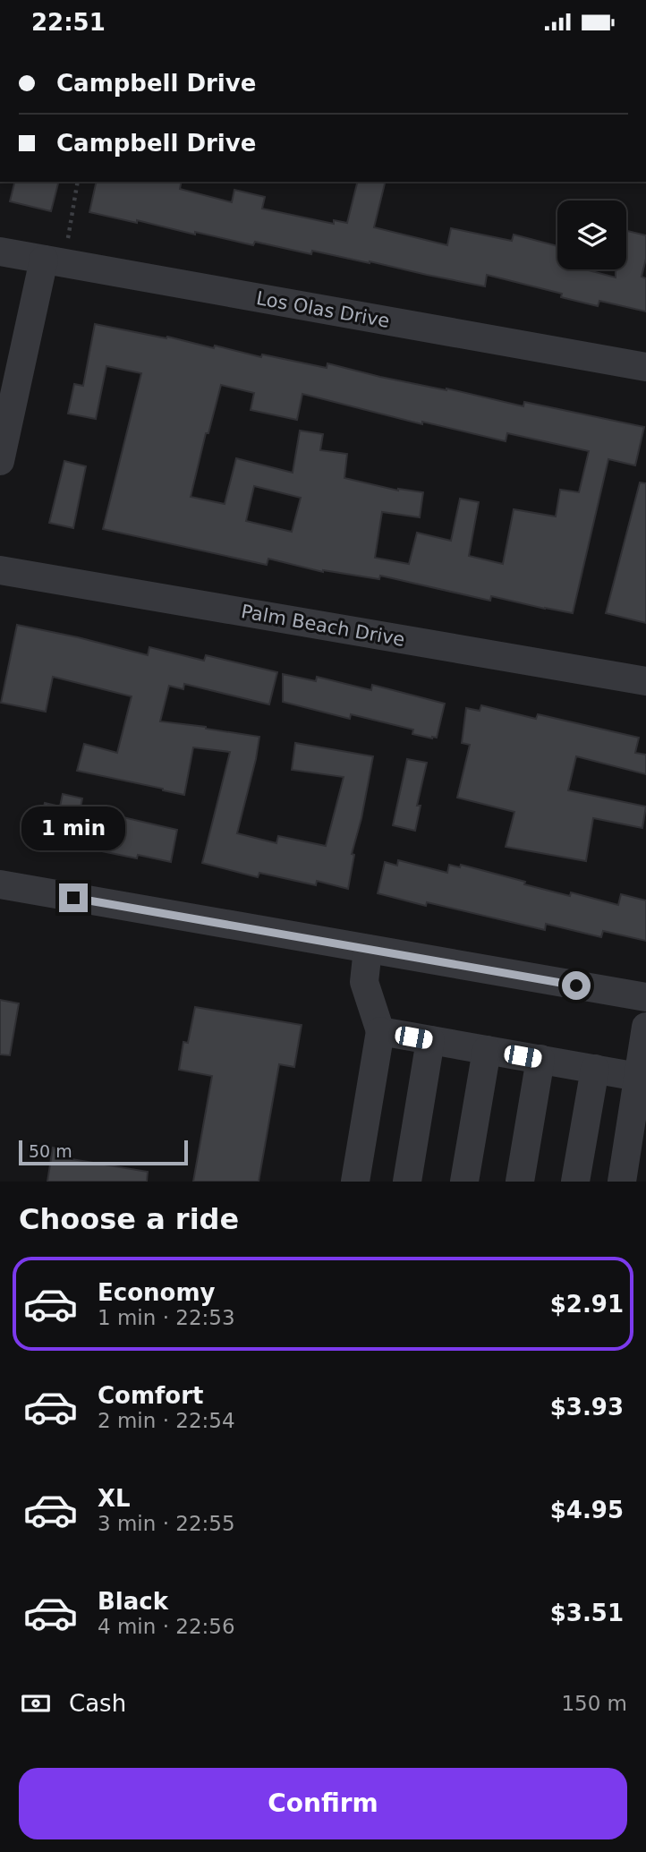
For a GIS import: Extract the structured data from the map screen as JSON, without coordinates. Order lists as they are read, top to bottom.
{
  "streets": {
    "street": ["Los Olas Drive", "Palm Beach Drive"]
  },
  "scale_bar": "50 m",
  "page": {
    "status": "22:51",
    "banner": ["Campbell Drive", "Campbell Drive"],
    "bubble": "1 min",
    "scale": "50 m",
    "heading": "Choose a ride",
    "list": [
      {
        "name": "Economy",
        "note": "1 min · 22:53",
        "value": "$2.91"
      },
      {
        "name": "Comfort",
        "note": "2 min · 22:54",
        "value": "$3.93"
      },
      {
        "name": "XL",
        "note": "3 min · 22:55",
        "value": "$4.95"
      },
      {
        "name": "Black",
        "note": "4 min · 22:56",
        "value": "$3.51"
      }
    ],
    "pay": ["Cash", "150 m"],
    "buttons": "Confirm"
  }
}
